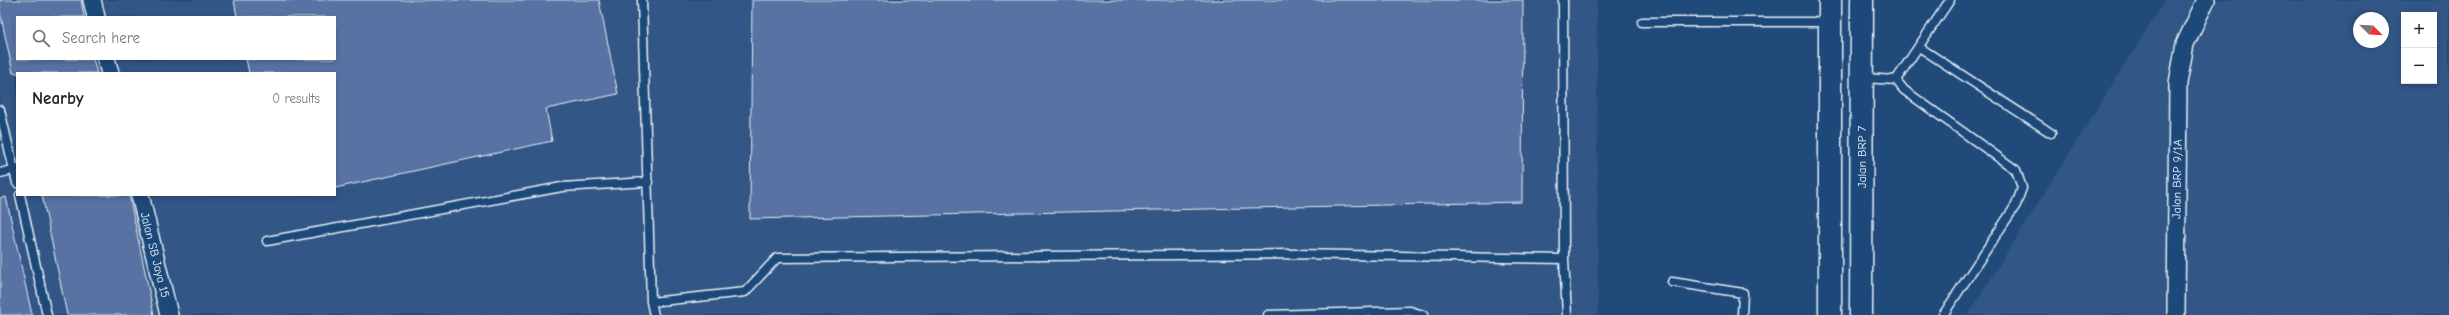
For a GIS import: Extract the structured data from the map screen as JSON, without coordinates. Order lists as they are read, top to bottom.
{
  "streets": {
    "main road": ["Jalan BRP 7"],
    "street": ["Jalan BRP 9/1A", "Jalan SB Jaya 15"]
  },
  "north": "bottom right",
  "page": {
    "map_buttons": ["+", "−"],
    "search": "Search here",
    "heading": ["Nearby", "0 results"]
  }
}
